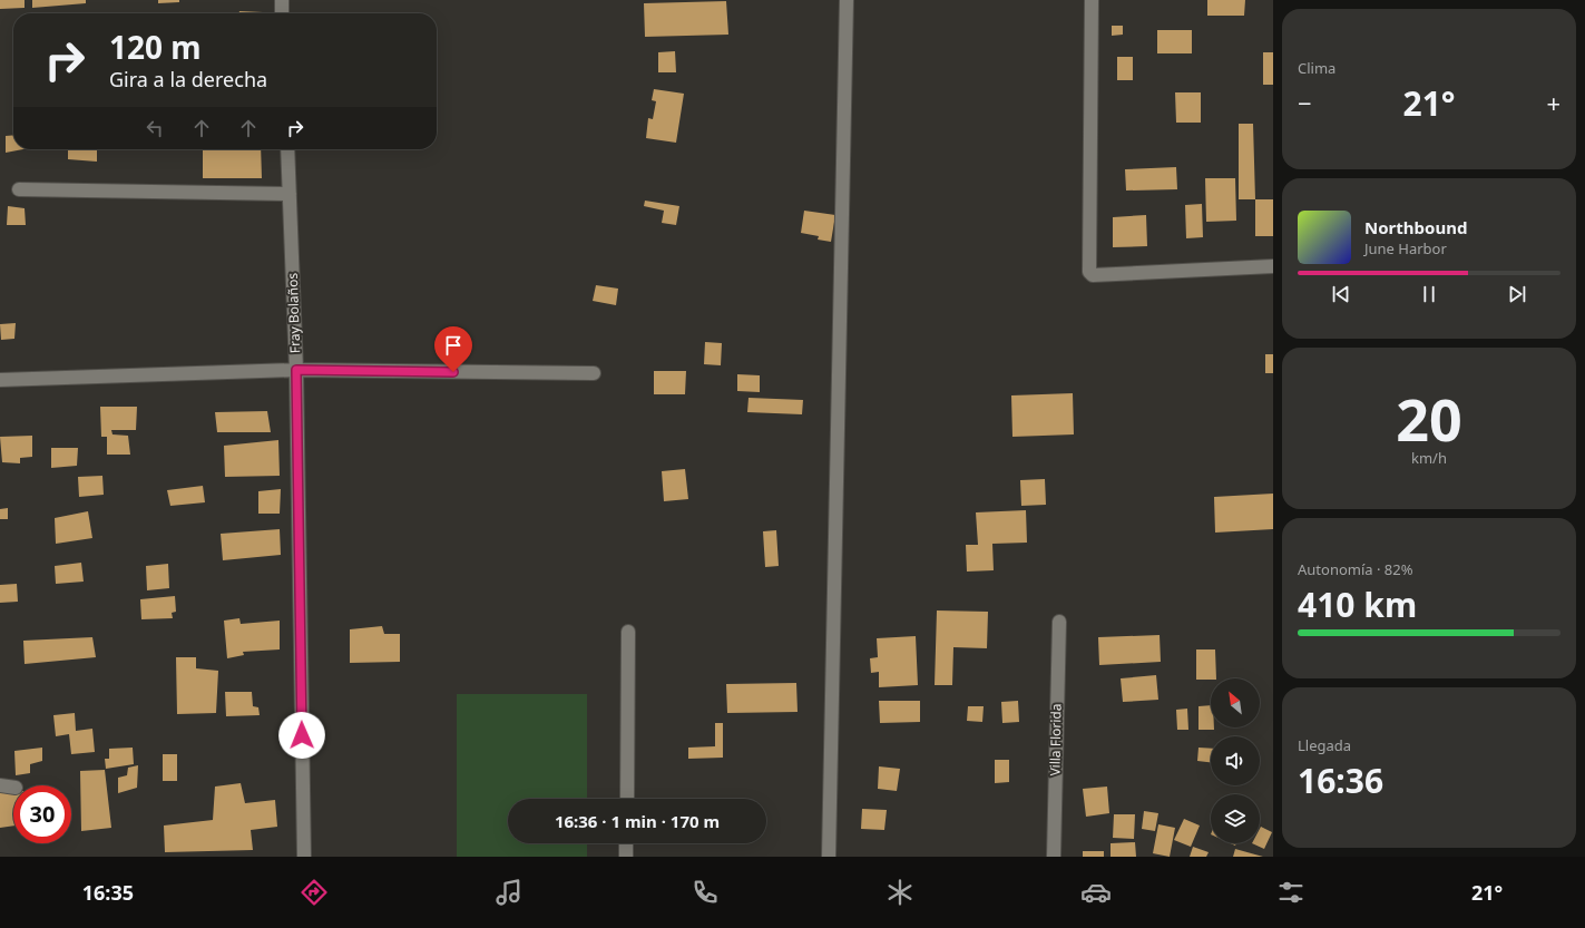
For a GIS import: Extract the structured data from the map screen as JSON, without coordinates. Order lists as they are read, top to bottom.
{
  "streets": {
    "street": ["Fray Bolaños", "Villa Florida"]
  },
  "north": "top left",
  "page": {
    "tile": [
      "Clima",
      ["20", "km/h"],
      ["Autonomía · 82%", "410 km"],
      ["Llegada", "16:36"]
    ],
    "turn": ["120 m", "Gira a la derecha"],
    "heat": ["−", "21°", "+"],
    "song": ["Northbound", "June Harbor"],
    "limit": "30",
    "trip": "16:36 · 1 min · 170 m",
    "tabs": ["16:35", "21°"]
  }
}
